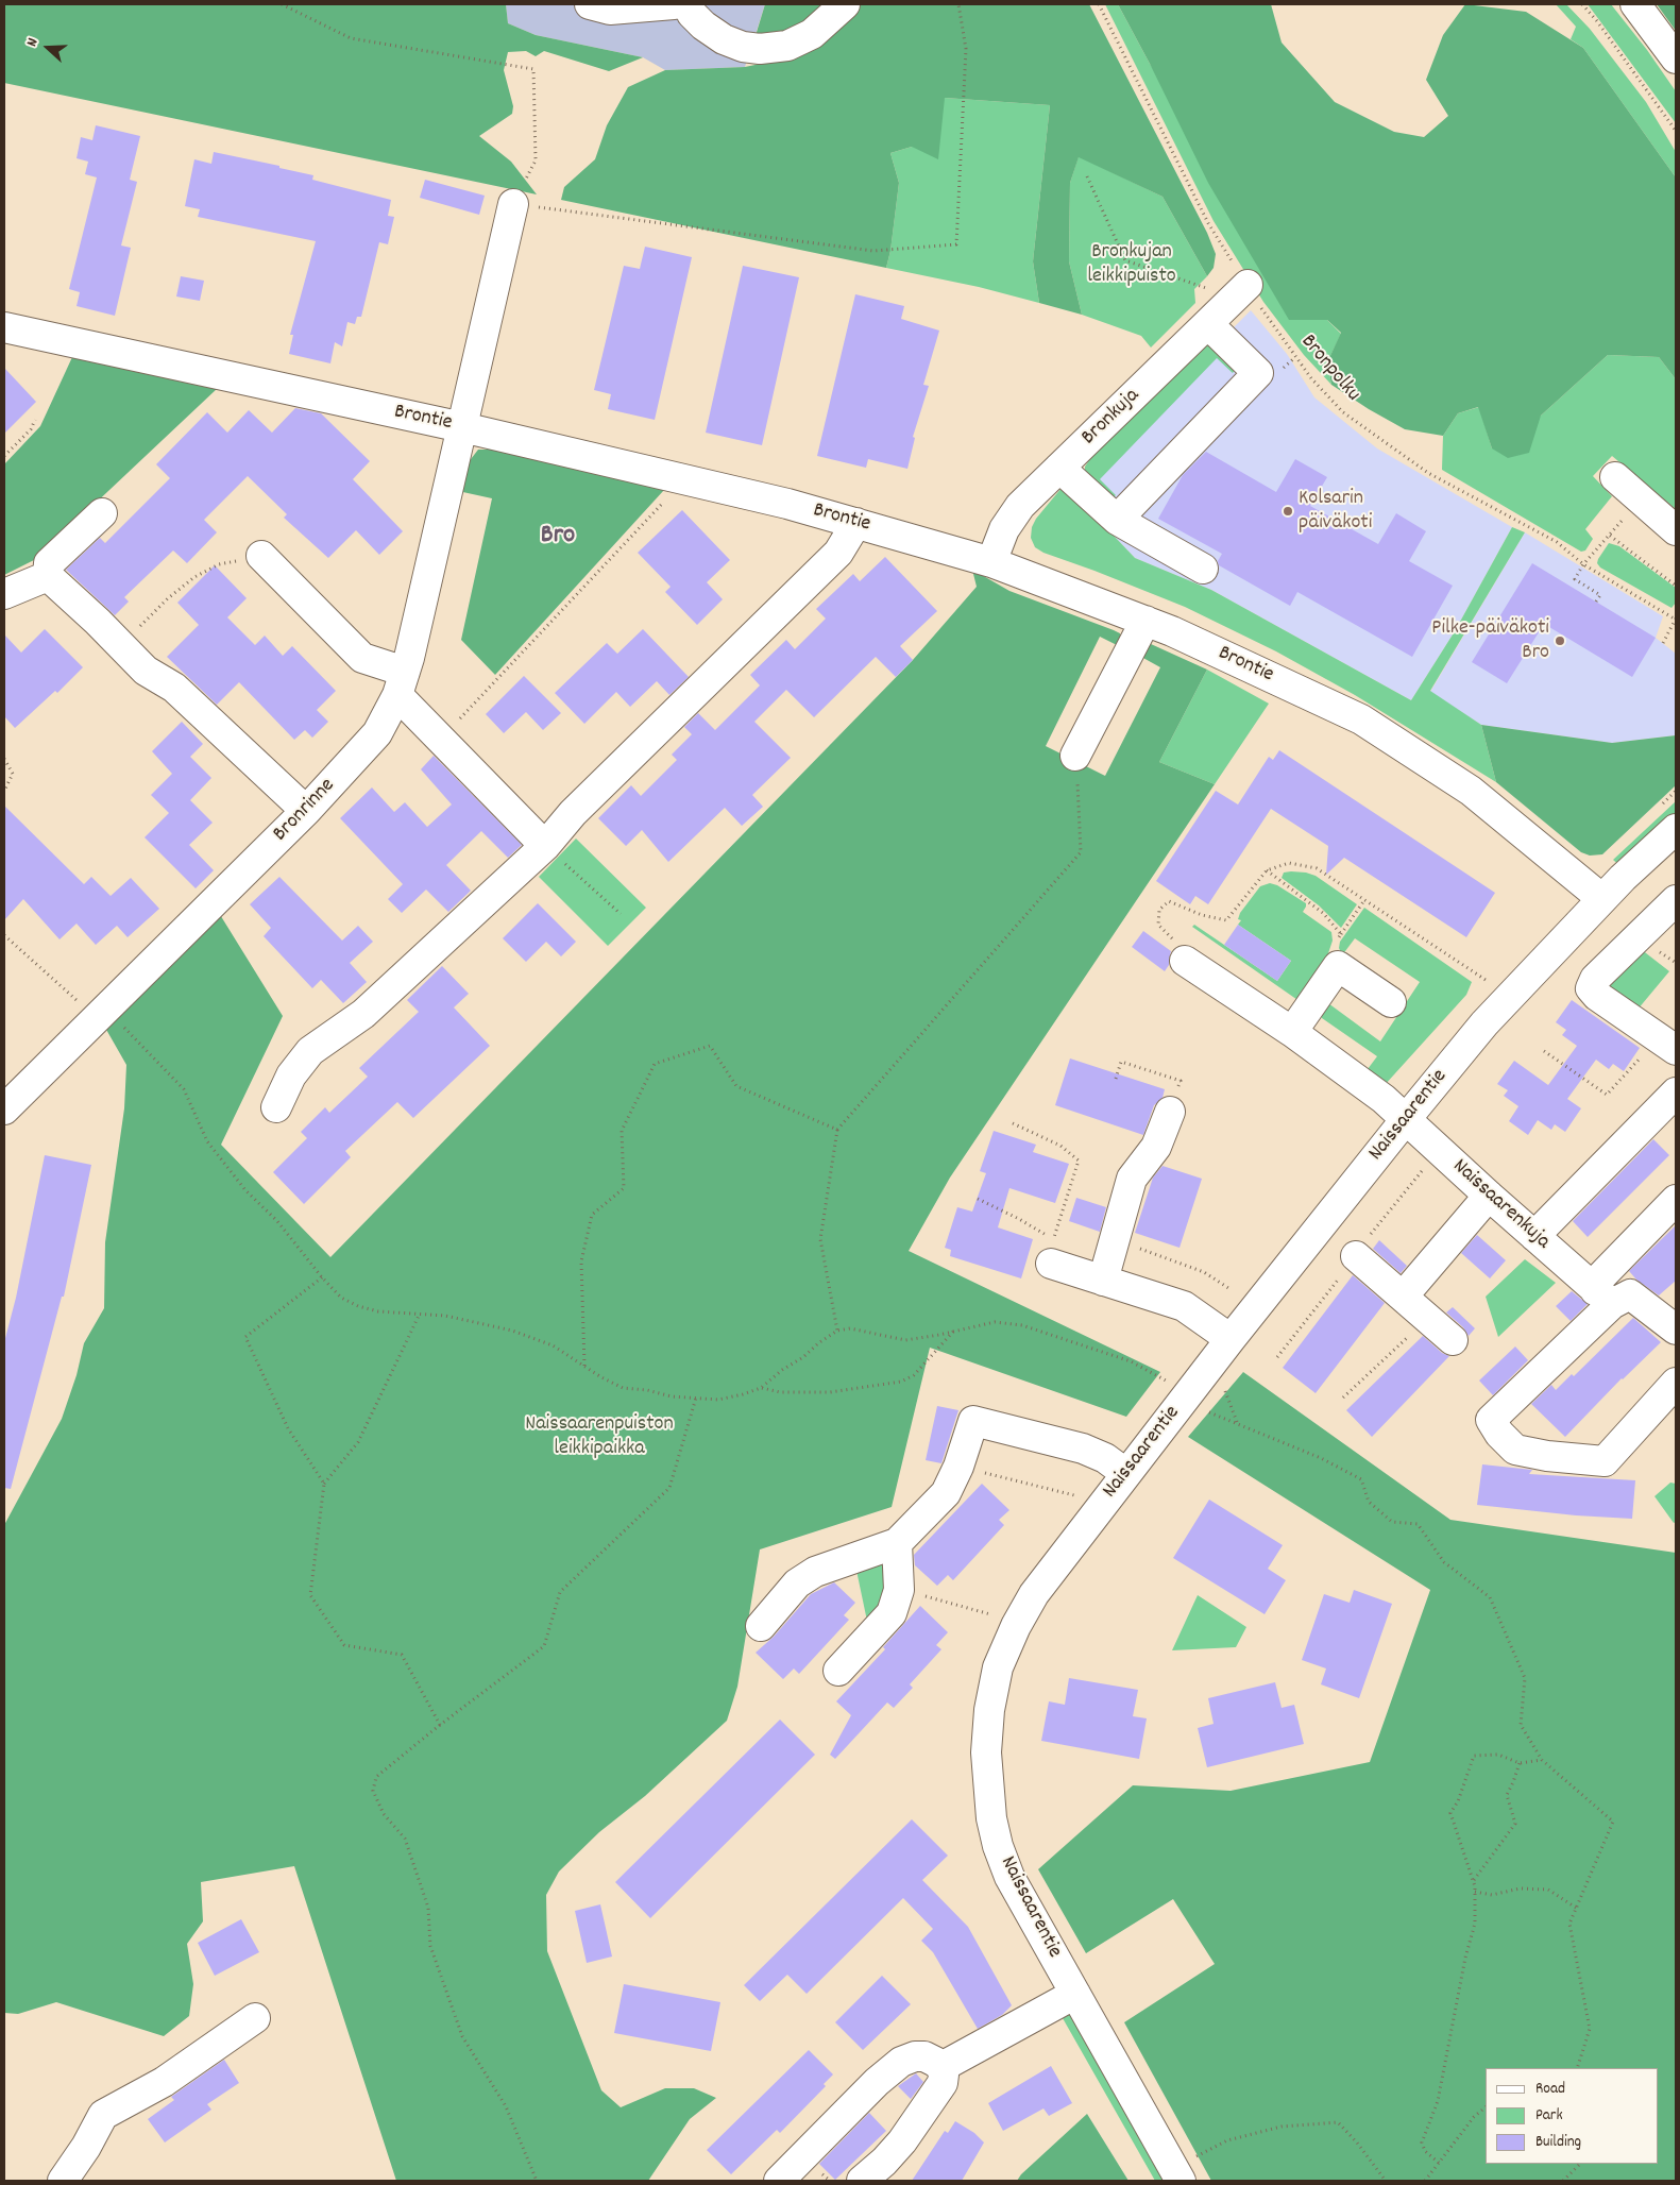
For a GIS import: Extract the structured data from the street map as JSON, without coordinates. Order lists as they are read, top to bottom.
{
  "streets": {
    "street": [
      "Bronkuja",
      "Brontie",
      "Bronrinne",
      "Naissaarentie",
      "Naissaarenkuja"
    ],
    "path": ["Bronpolku"]
  },
  "crossings": [
    ["Bronpolku", "Bronkuja"],
    ["Bronkuja", "Brontie"],
    ["Brontie", "Bronrinne"],
    ["Brontie", "Naissaarentie"],
    ["Naissaarentie", "Naissaarenkuja"]
  ],
  "districts": ["Bro"],
  "parks": ["Bronkujan leikkipuisto", "Naissaarenpuiston leikkipaikka"],
  "places": ["Kolsarin päiväkoti", "Pilke-päiväkoti Bro"],
  "legend": ["Road", "Park", "Building"],
  "north": "left"
}
